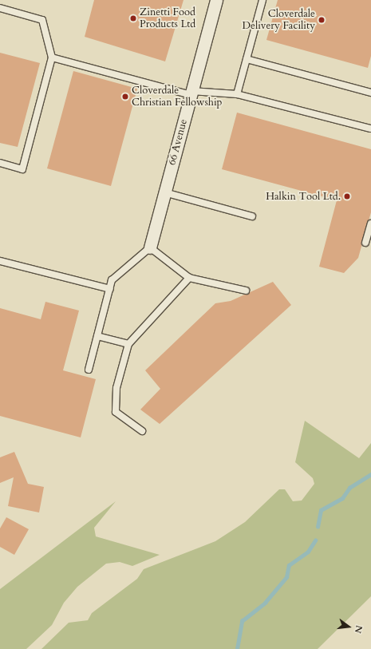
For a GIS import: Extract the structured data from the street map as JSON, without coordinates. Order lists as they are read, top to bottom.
{
  "streets": {
    "street": ["66 Avenue"]
  },
  "places": [
    "Zinetti Food Products Ltd",
    "Cloverdale Delivery Facility",
    "Cloverdale Christian Fellowship",
    "Halkin Tool Ltd."
  ],
  "north": "right"
}
